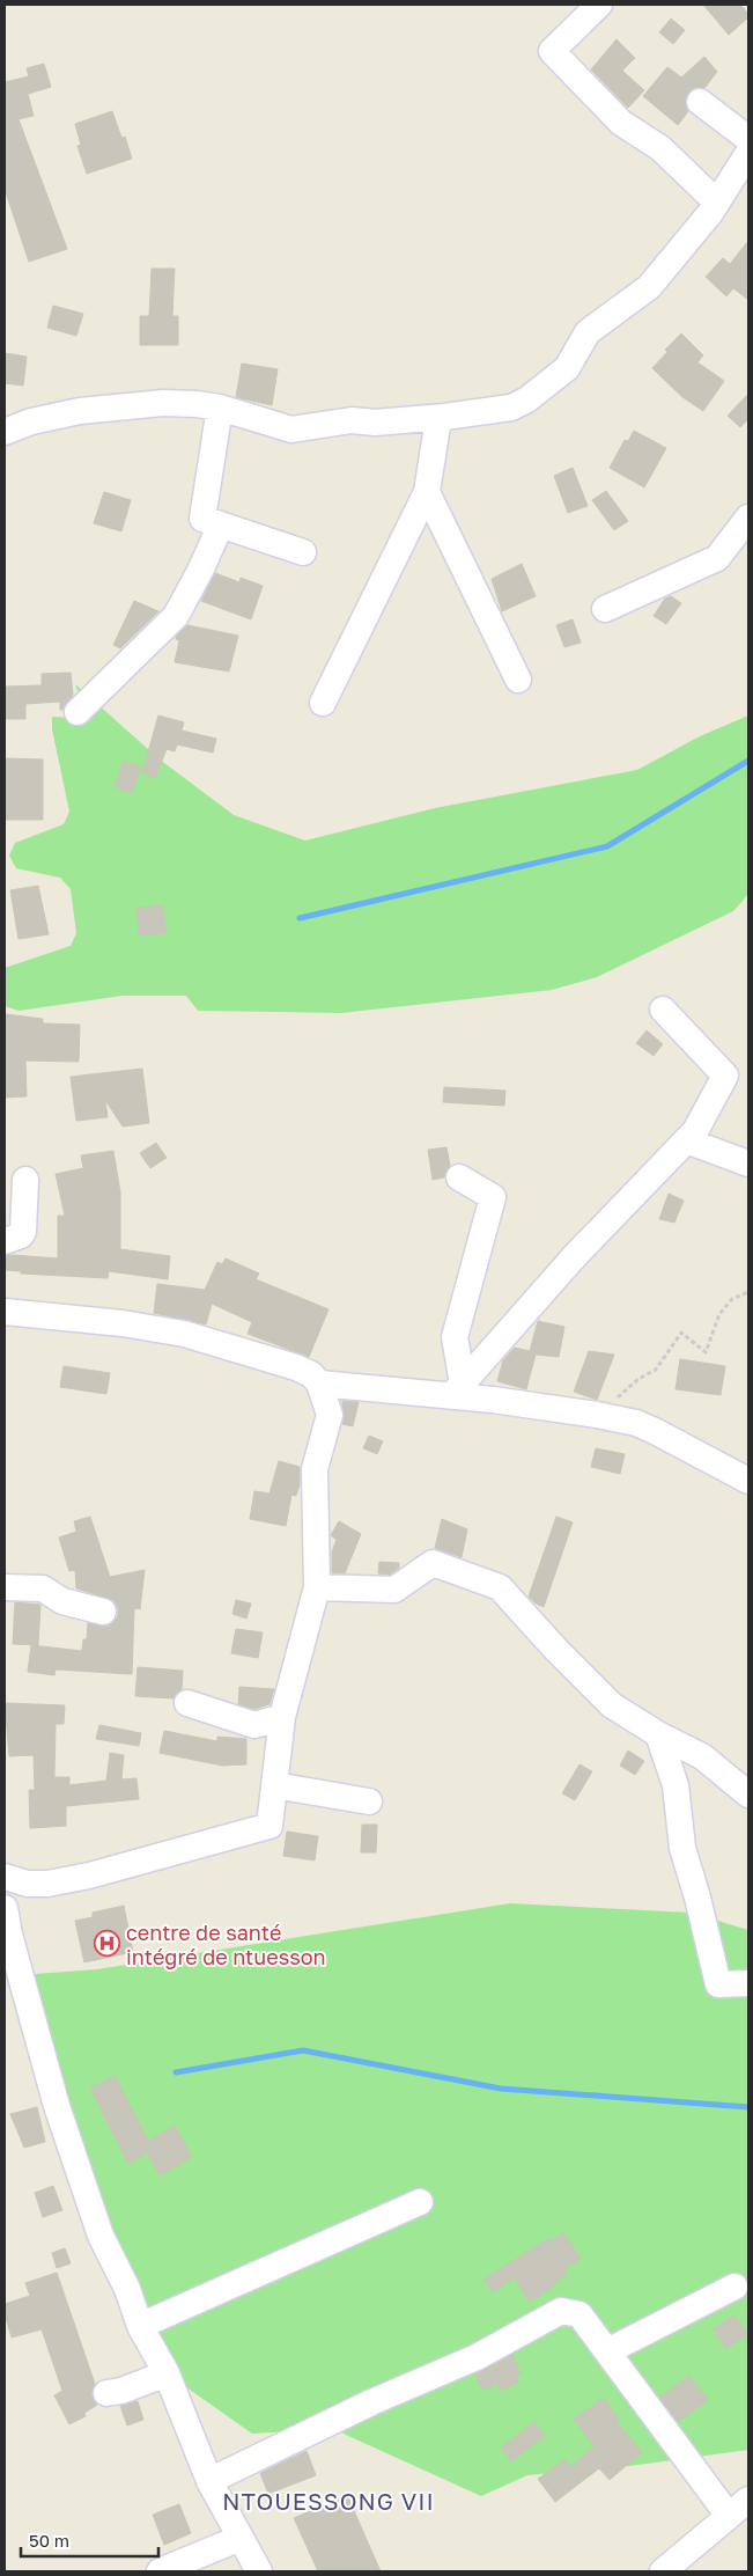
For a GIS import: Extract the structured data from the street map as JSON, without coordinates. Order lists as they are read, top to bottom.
{
  "districts": ["NTOUESSONG VII"],
  "places": {
    "hospital": ["centre de santé intégré de ntuesson"]
  },
  "scale_bar": "50 m"
}
